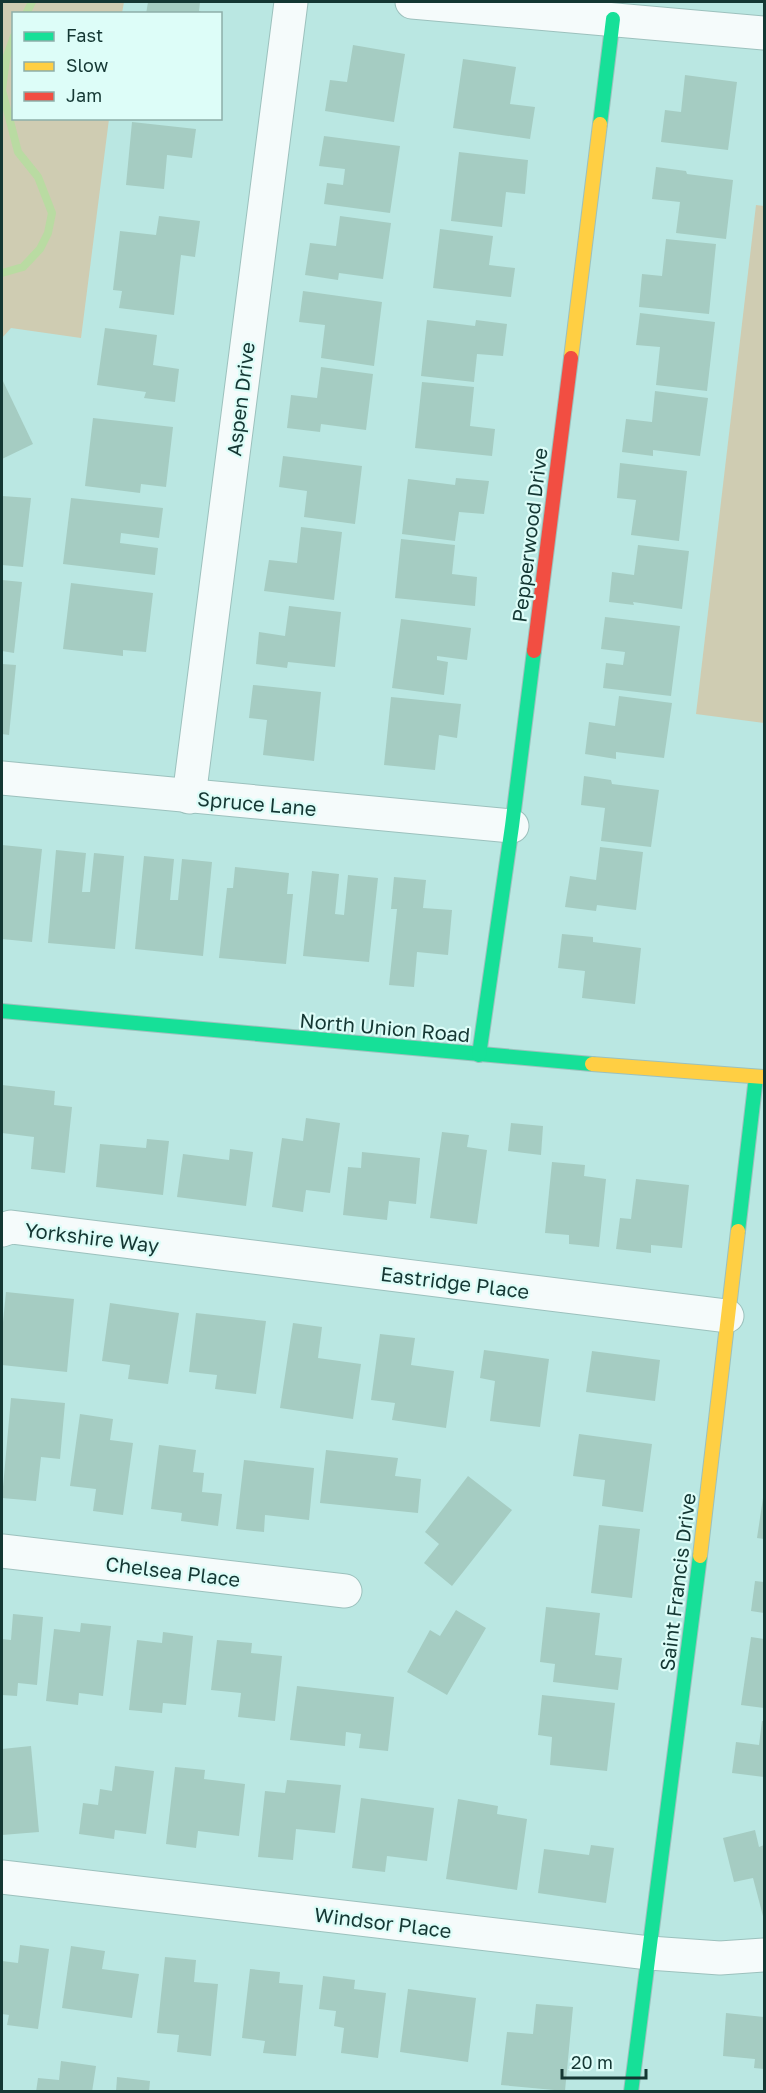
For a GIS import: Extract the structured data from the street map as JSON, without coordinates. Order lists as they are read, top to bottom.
{
  "streets": {
    "street": [
      "Aspen Drive",
      "Pepperwood Drive",
      "Spruce Lane",
      "North Union Road",
      "Yorkshire Way",
      "Eastridge Place",
      "Chelsea Place",
      "Saint Francis Drive",
      "Windsor Place"
    ]
  },
  "crossings": [
    ["Aspen Drive", "Spruce Lane"],
    ["Pepperwood Drive", "Spruce Lane"],
    ["Pepperwood Drive", "North Union Road"],
    ["North Union Road", "Saint Francis Drive"],
    ["Yorkshire Way", "Eastridge Place"],
    ["Eastridge Place", "Saint Francis Drive"],
    ["Saint Francis Drive", "Windsor Place"]
  ],
  "legend": ["Fast", "Slow", "Jam"],
  "scale_bar": "20 m"
}
